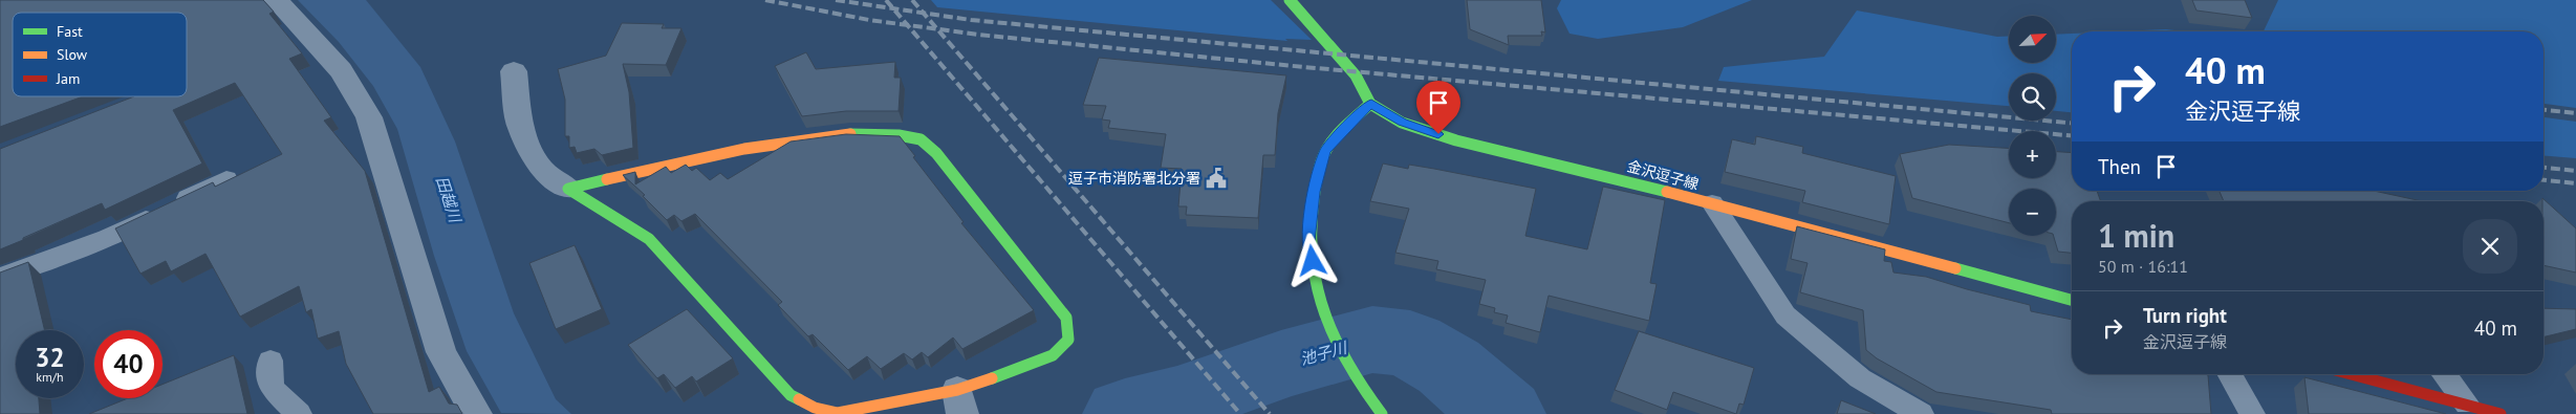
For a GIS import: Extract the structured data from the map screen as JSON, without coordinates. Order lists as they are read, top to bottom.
{
  "streets": {
    "street": ["金沢逗子線"]
  },
  "water": ["田越川", "池子川"],
  "places": {
    "public building": ["逗子市消防署北分署"]
  },
  "legend": ["Fast", "Slow", "Jam"],
  "north": "top right",
  "page": {
    "map_buttons": ["+", "−"],
    "turn": ["40 m", "金沢逗子線"],
    "then": "Then",
    "heading": ["1 min", "50 m · 16:11"],
    "list": [
      {
        "name": "Turn right",
        "note": "金沢逗子線",
        "value": "40 m"
      }
    ],
    "speed": "32 km/h",
    "limit": "40"
  }
}
